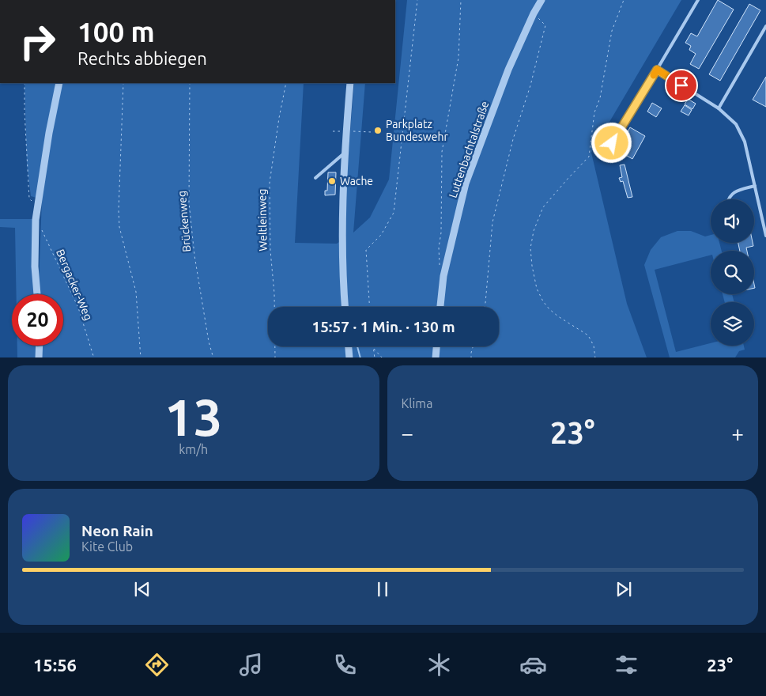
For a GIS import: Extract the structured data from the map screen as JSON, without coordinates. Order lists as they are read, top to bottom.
{
  "streets": {
    "street": ["Luttenbachtalstraße"],
    "path": ["Weltleinweg", "Brückenweg", "Bergacker-Weg"]
  },
  "places": ["Parkplatz Bundeswehr", "Wache"],
  "page": {
    "turn": ["100 m", "Rechts abbiegen"],
    "limit": "20",
    "trip": "15:57 · 1 Min. · 130 m",
    "tile": [
      ["13", "km/h"],
      "Klima"
    ],
    "heat": ["−", "23°", "+"],
    "song": ["Neon Rain", "Kite Club"],
    "tabs": ["15:56", "23°"]
  }
}
